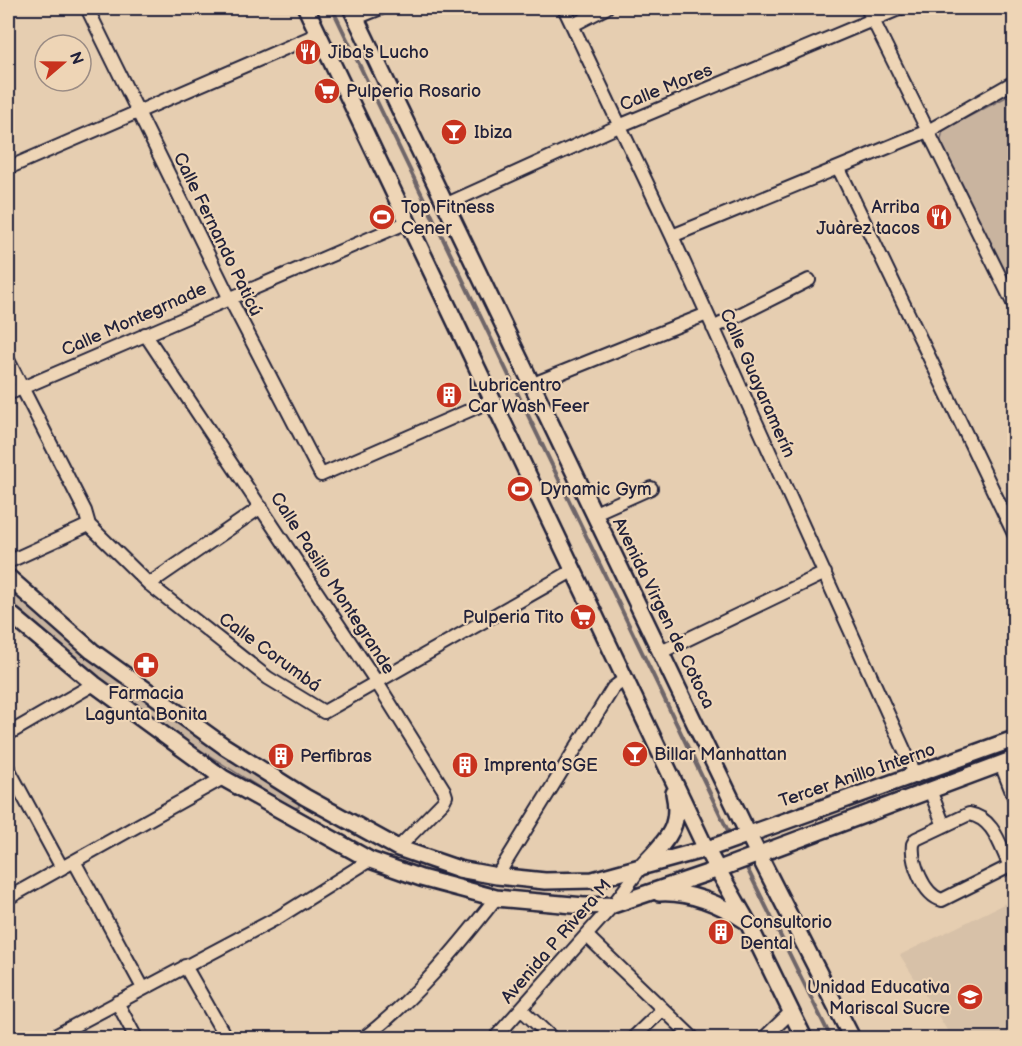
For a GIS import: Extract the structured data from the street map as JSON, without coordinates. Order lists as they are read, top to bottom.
{
  "streets": {
    "main road": ["Avenida Virgen de Cotoca", "Tercer Anillo Interno"],
    "street": [
      "Calle Mores",
      "Calle Fernando Paticú",
      "Calle Montegrnade",
      "Calle Guayaramerín",
      "Calle Pasillo Montegrande",
      "Calle Corumbá",
      "Avenida P Rivera M"
    ]
  },
  "crossings": [
    ["Calle Mores", "Calle Guayaramerín"],
    ["Calle Mores", "Avenida Virgen de Cotoca"],
    ["Calle Fernando Paticú", "Calle Montegrnade"],
    ["Calle Montegrnade", "Calle Pasillo Montegrande"],
    ["Calle Montegrnade", "Calle Corumbá"],
    ["Calle Guayaramerín", "Tercer Anillo Interno"],
    ["Calle Pasillo Montegrande", "Calle Corumbá"],
    ["Calle Pasillo Montegrande", "Tercer Anillo Interno"],
    ["Avenida Virgen de Cotoca", "Tercer Anillo Interno"],
    ["Tercer Anillo Interno", "Avenida P Rivera M"]
  ],
  "places": {
    "restaurant": ["Jiba's Lucho", "Arriba Juàrez tacos"],
    "supermarket": ["Pulperia Rosario", "Pulperia Tito"],
    "bar": ["Ibiza", "Billar Manhattan"],
    "sports": ["Top Fitness Cener", "Dynamic Gym"],
    "building": [
      "Lubricentro Car Wash Feer",
      "Perfibras",
      "Imprenta SGE",
      "Consultorio Dental"
    ],
    "pharmacy": ["Farmacia Lagunta Bonita"],
    "school or university": ["Unidad Educativa Mariscal Sucre"]
  },
  "north": "right"
}
